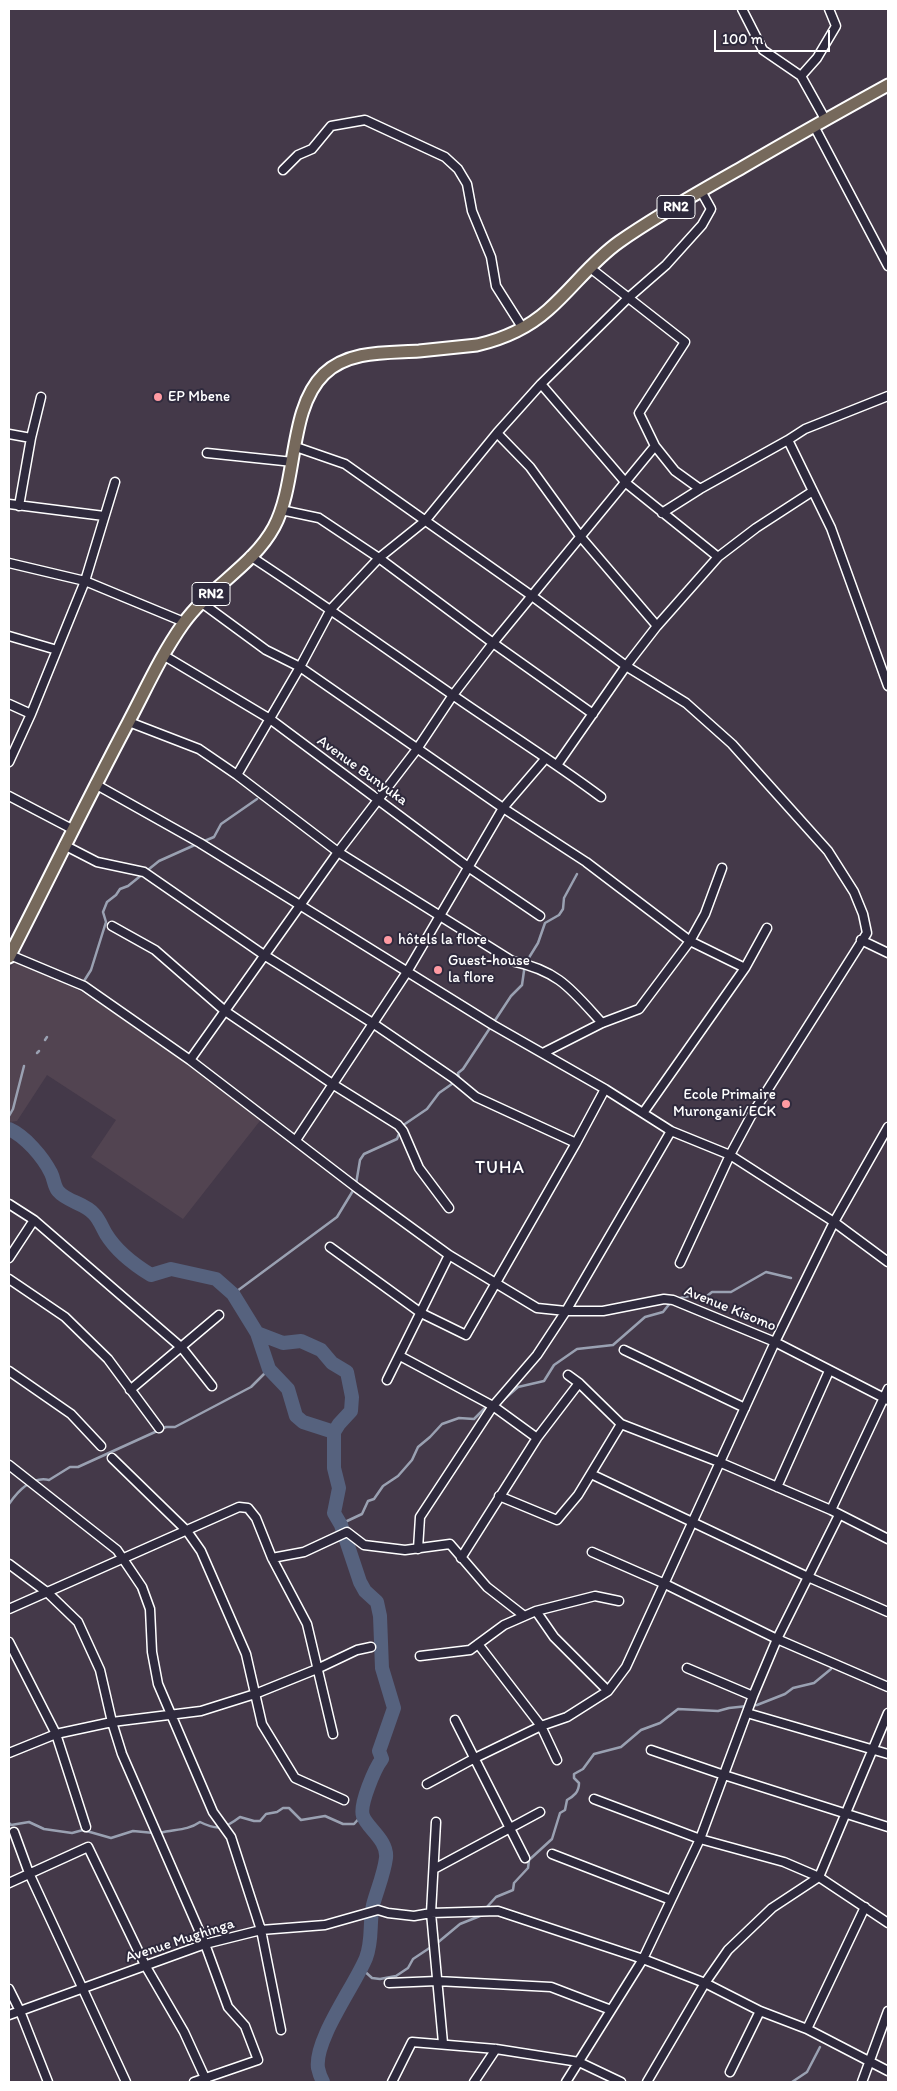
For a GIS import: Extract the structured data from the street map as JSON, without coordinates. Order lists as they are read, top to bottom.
{
  "streets": {
    "highway": ["RN2"],
    "street": ["Avenue Bunyuka", "Avenue Kisomo", "Avenue Mughinga"]
  },
  "crossings": [
    ["RN2", "Avenue Bunyuka"],
    ["RN2", "Avenue Kisomo"]
  ],
  "districts": ["TUHA"],
  "places": [
    "EP Mbene",
    "hôtels la flore",
    "Guest-house la flore",
    "Ecole Primaire Murongani/ECK"
  ],
  "scale_bar": "100 m"
}
